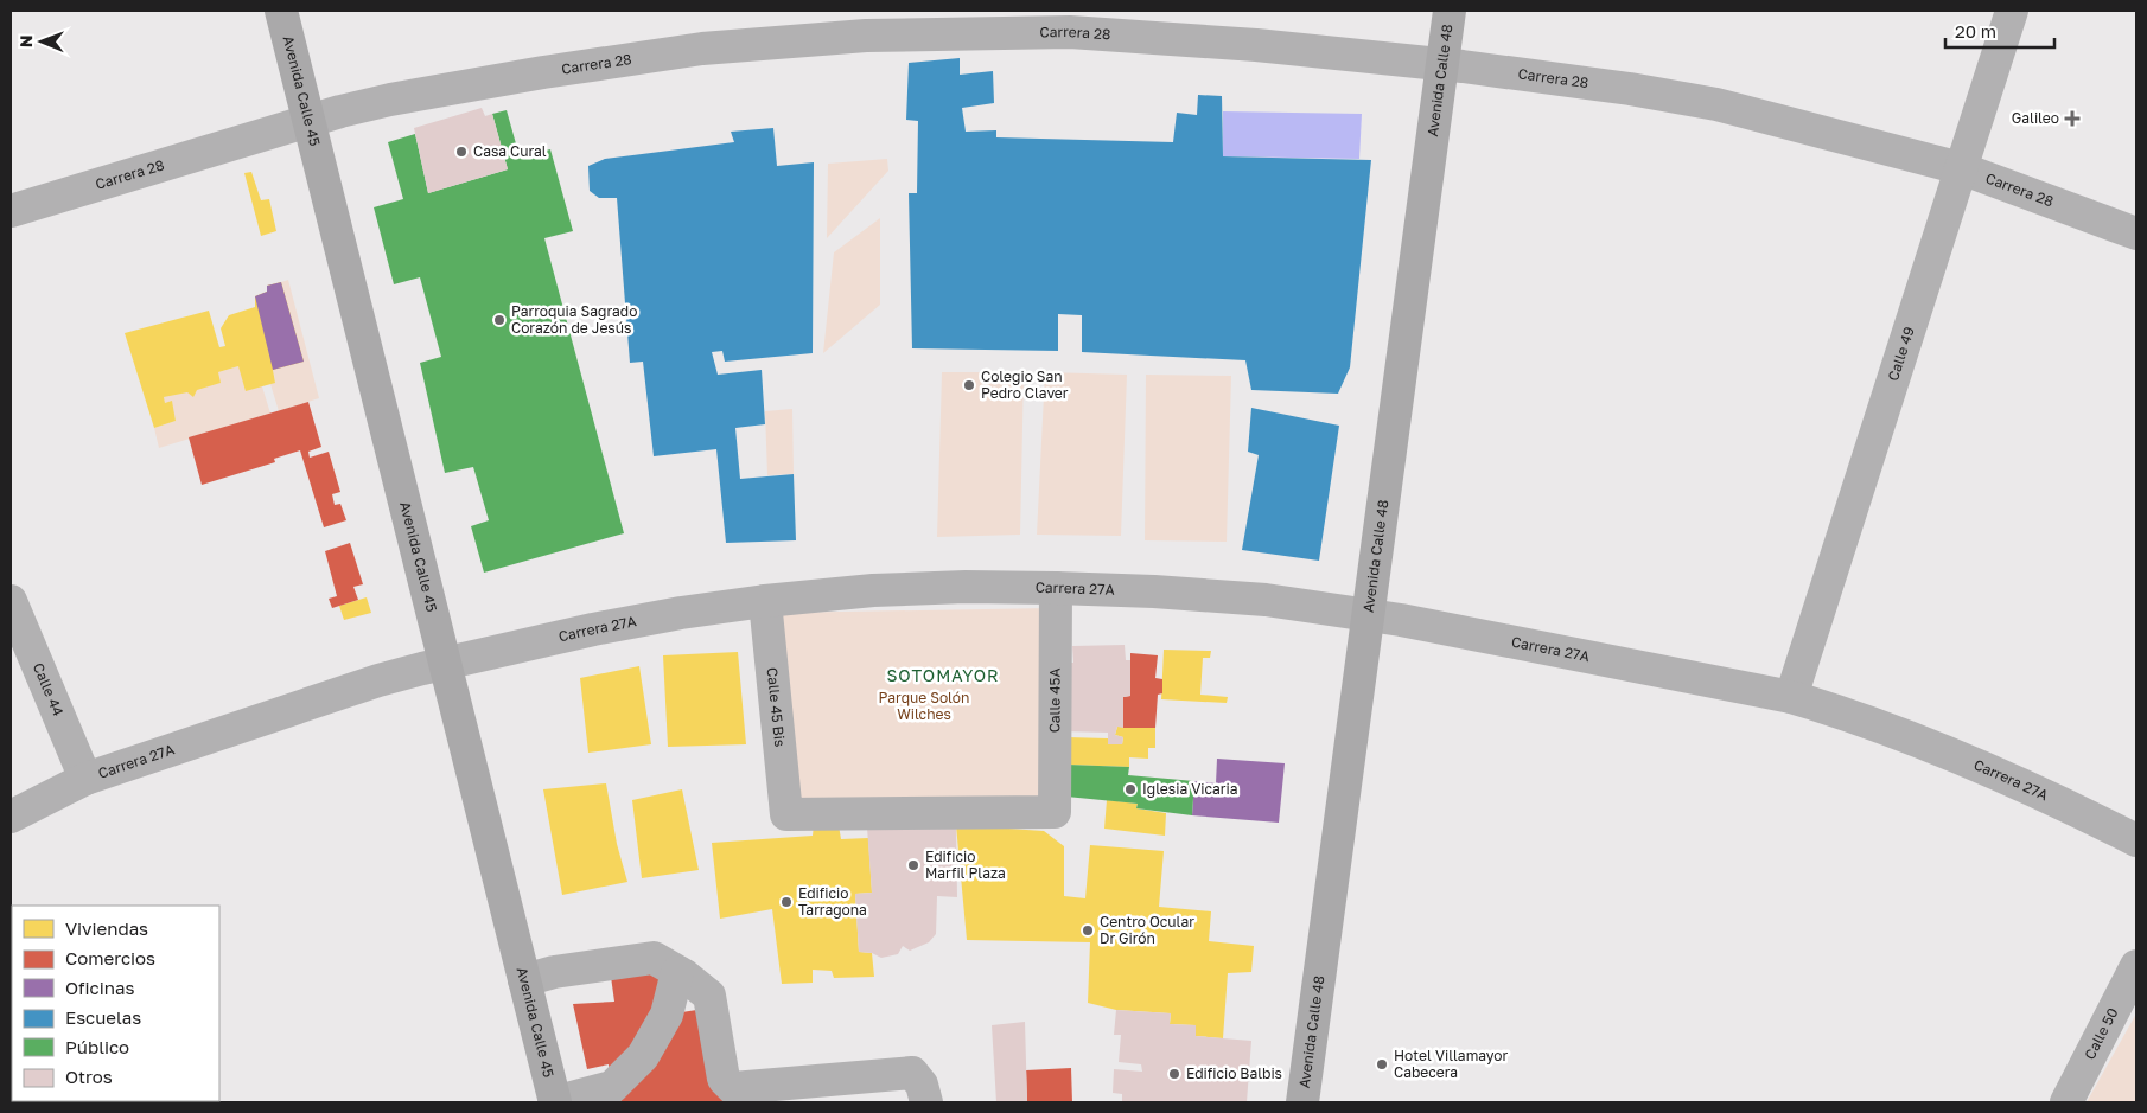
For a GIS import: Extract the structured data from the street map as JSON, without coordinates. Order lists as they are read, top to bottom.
{
  "streets": {
    "main road": ["Avenida Calle 48", "Avenida Calle 45"],
    "street": [
      "Carrera 28",
      "Calle 49",
      "Carrera 27A",
      "Calle 44",
      "Calle 45A",
      "Calle 45 Bis",
      "Calle 50"
    ]
  },
  "crossings": [
    ["Carrera 28", "Avenida Calle 48"],
    ["Carrera 28", "Avenida Calle 45"],
    ["Carrera 28", "Calle 49"],
    ["Avenida Calle 48", "Carrera 27A"],
    ["Avenida Calle 45", "Carrera 27A"],
    ["Calle 49", "Carrera 27A"],
    ["Carrera 27A", "Calle 44"],
    ["Carrera 27A", "Calle 45A"],
    ["Carrera 27A", "Calle 45 Bis"],
    ["Calle 45A", "Calle 45 Bis"]
  ],
  "districts": ["SOTOMAYOR"],
  "parks": ["Parque Solón Wilches"],
  "places": {
    "health": ["Galileo"],
    "other": [
      "Casa Cural",
      "Parroquia Sagrado Corazón de Jesús",
      "Colegio San Pedro Claver",
      "Iglesia Vicaria",
      "Edificio Marfil Plaza",
      "Edificio Tarragona",
      "Centro Ocular Dr Girón",
      "Hotel Villamayor Cabecera",
      "Edificio Balbis"
    ]
  },
  "legend": [
    "Viviendas",
    "Comercios",
    "Oficinas",
    "Escuelas",
    "Público",
    "Otros"
  ],
  "scale_bar": "20 m",
  "north": "left"
}
